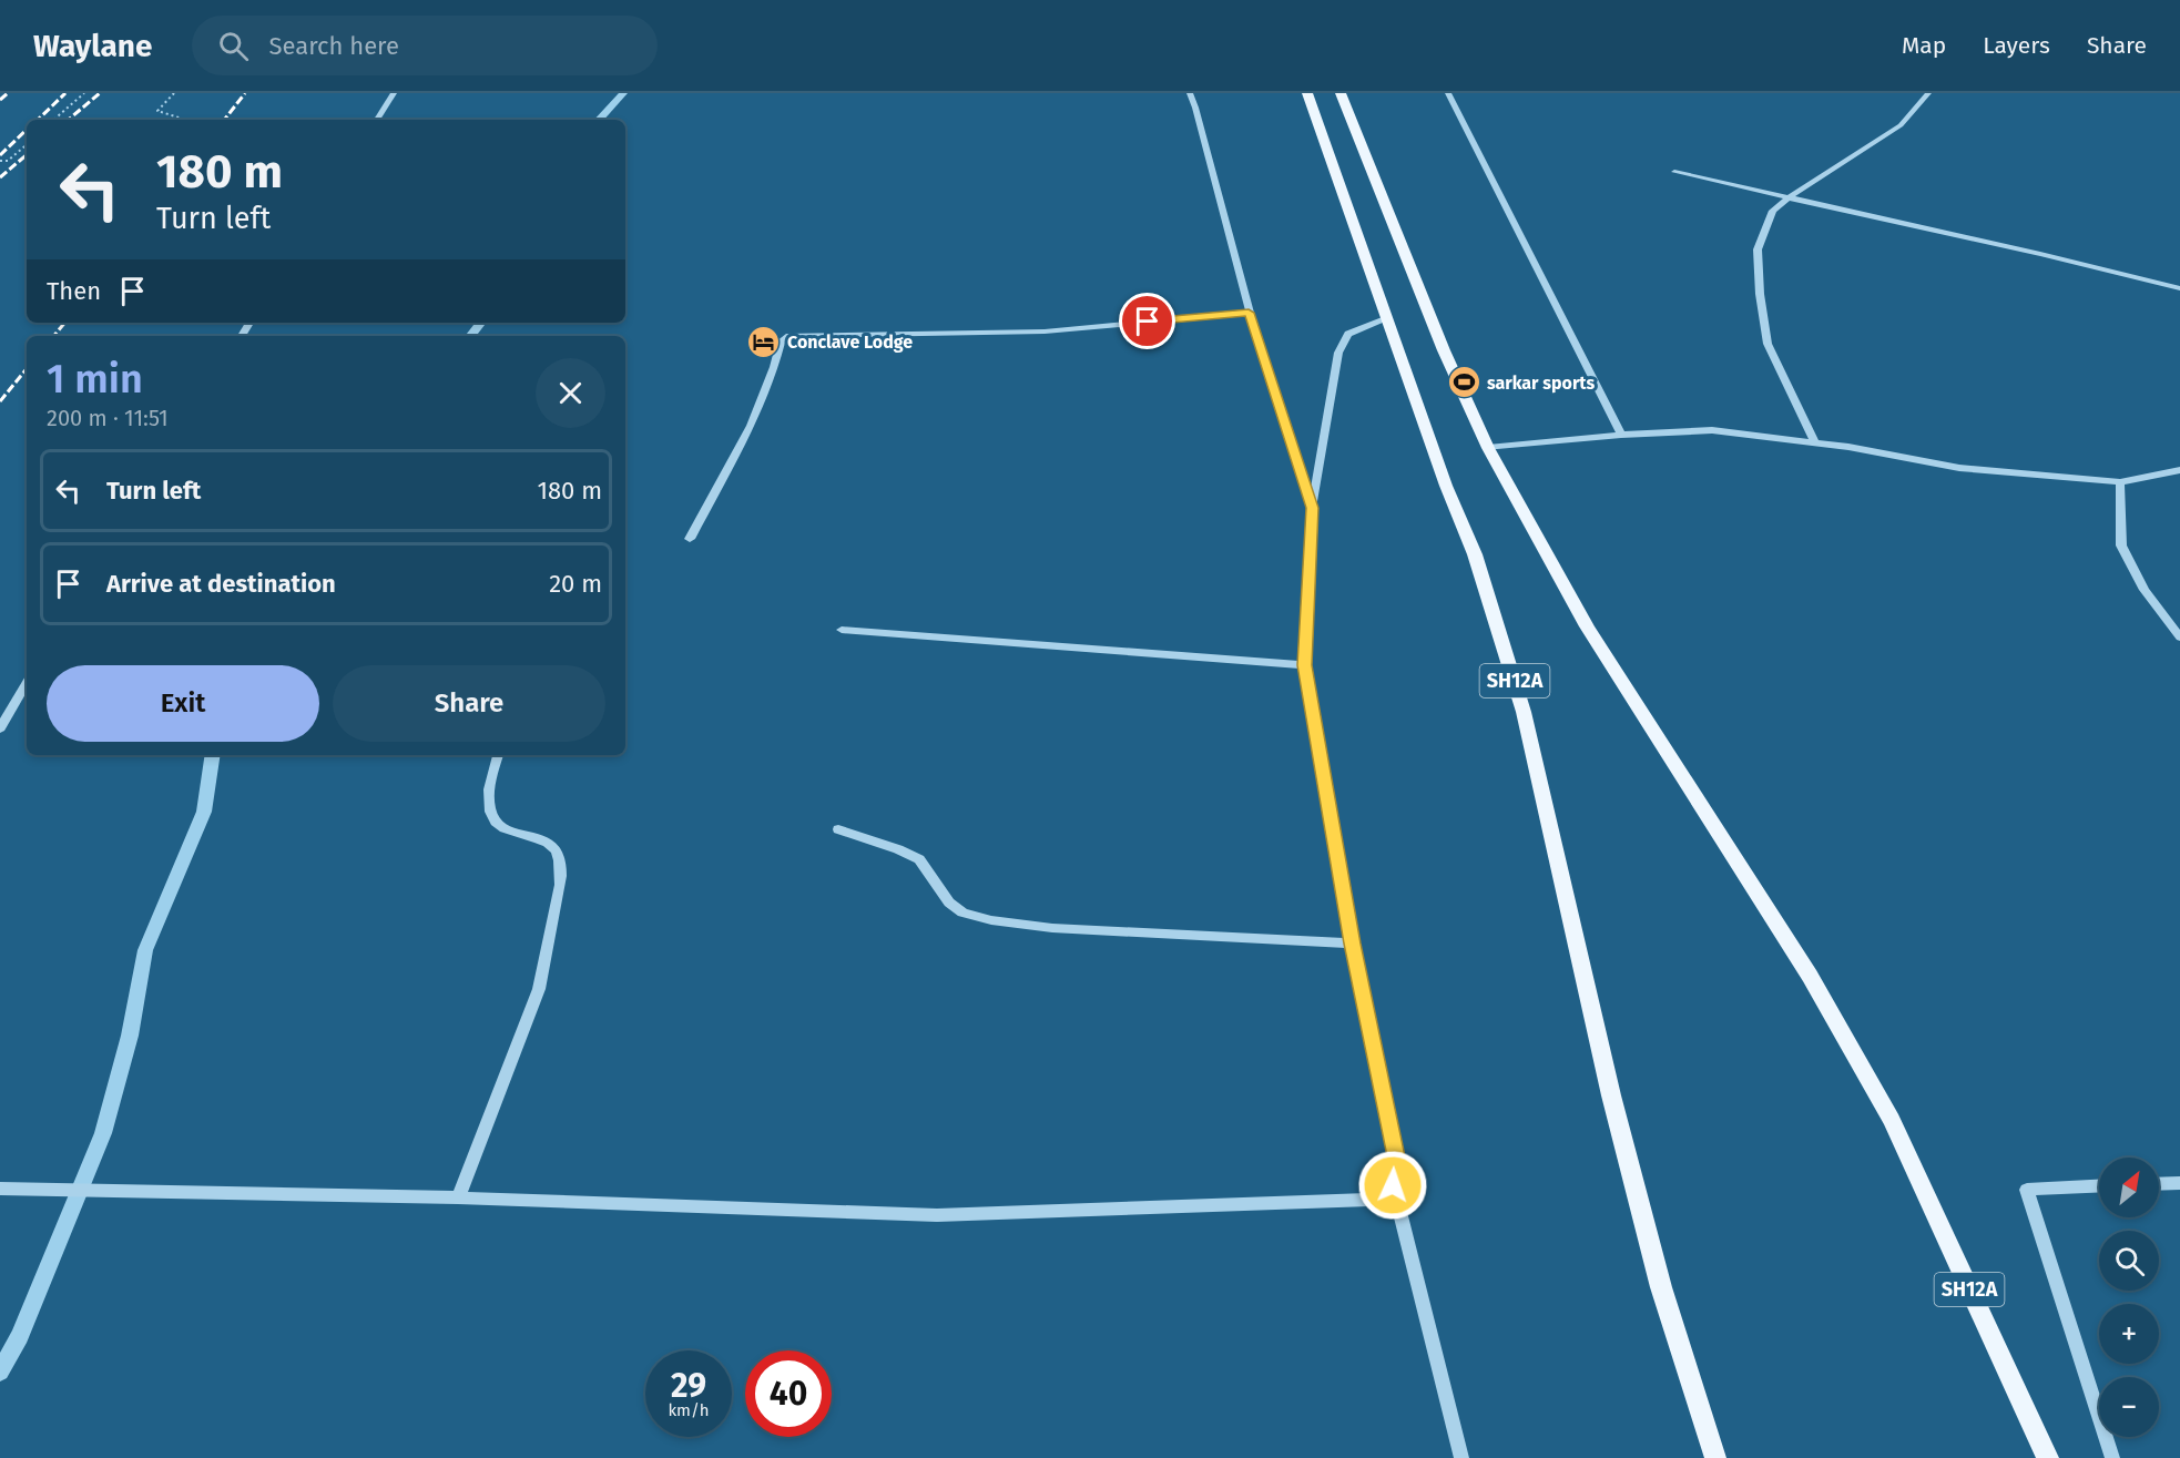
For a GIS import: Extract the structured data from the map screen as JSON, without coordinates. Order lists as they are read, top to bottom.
{
  "streets": {
    "main road": ["SH12A"]
  },
  "places": {
    "hotel": ["Conclave Lodge"],
    "sports": ["sarkar sports"]
  },
  "north": "top right",
  "page": {
    "header": "Waylane",
    "search": "Search here",
    "nav": ["Map", "Layers", "Share"],
    "turn": ["180 m", "Turn left"],
    "then": "Then",
    "heading": ["1 min", "200 m · 11:51"],
    "list": [
      {
        "name": "Turn left",
        "value": "180 m"
      },
      {
        "name": "Arrive at destination",
        "value": "20 m"
      }
    ],
    "buttons": ["Exit", "Share"],
    "map_buttons": ["+", "−"],
    "speed": "29 km/h",
    "limit": "40"
  }
}
